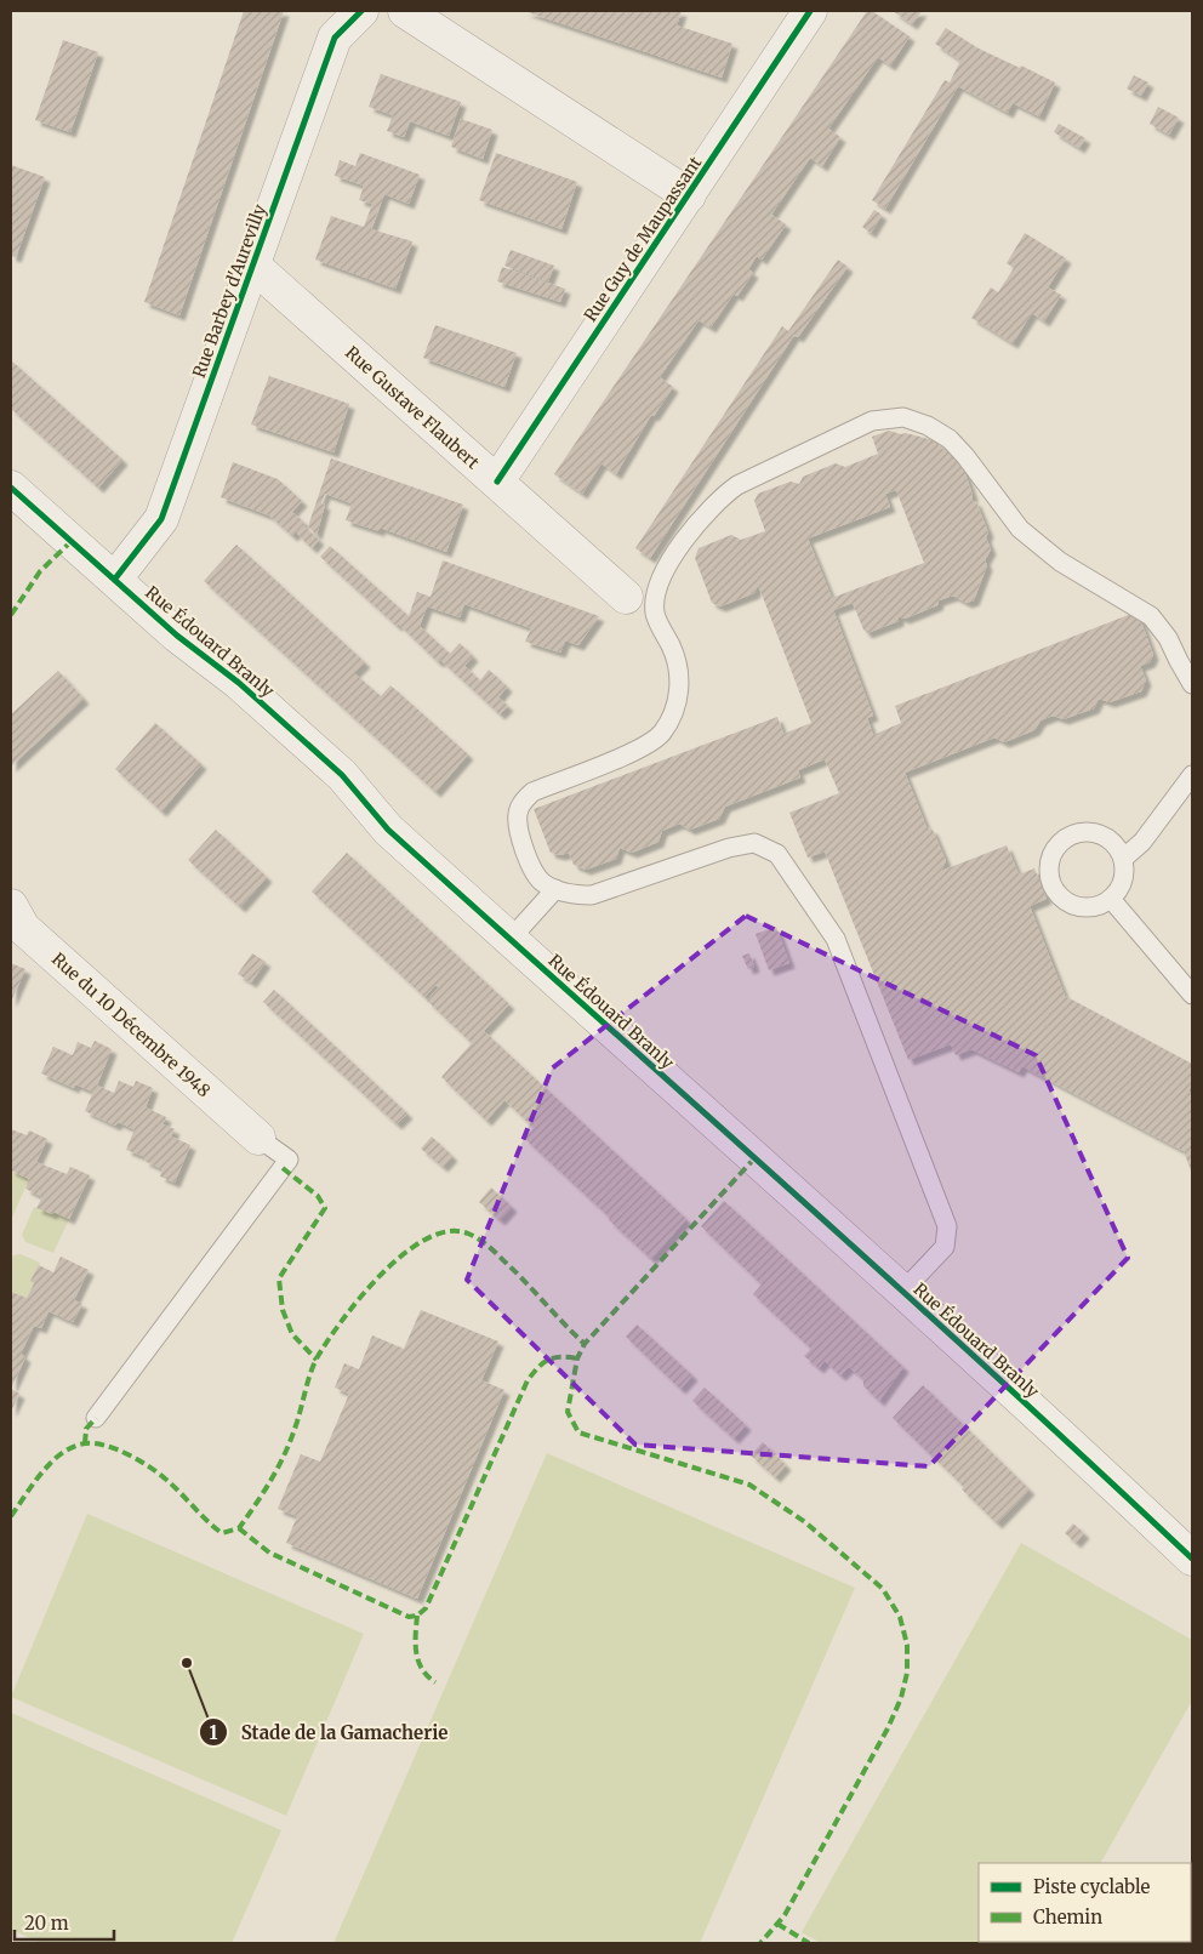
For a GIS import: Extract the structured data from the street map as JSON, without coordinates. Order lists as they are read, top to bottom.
{
  "streets": {
    "street": [
      "Rue Guy de Maupassant",
      "Rue Barbey d'Aurevilly",
      "Rue Gustave Flaubert",
      "Rue Édouard Branly",
      "Rue du 10 Décembre 1948"
    ]
  },
  "crossings": [
    ["Rue Guy de Maupassant", "Rue Gustave Flaubert"],
    ["Rue Barbey d'Aurevilly", "Rue Gustave Flaubert"],
    ["Rue Barbey d'Aurevilly", "Rue Édouard Branly"]
  ],
  "places": ["Stade de la Gamacherie"],
  "legend": ["Piste cyclable", "Chemin"],
  "scale_bar": "20 m"
}
